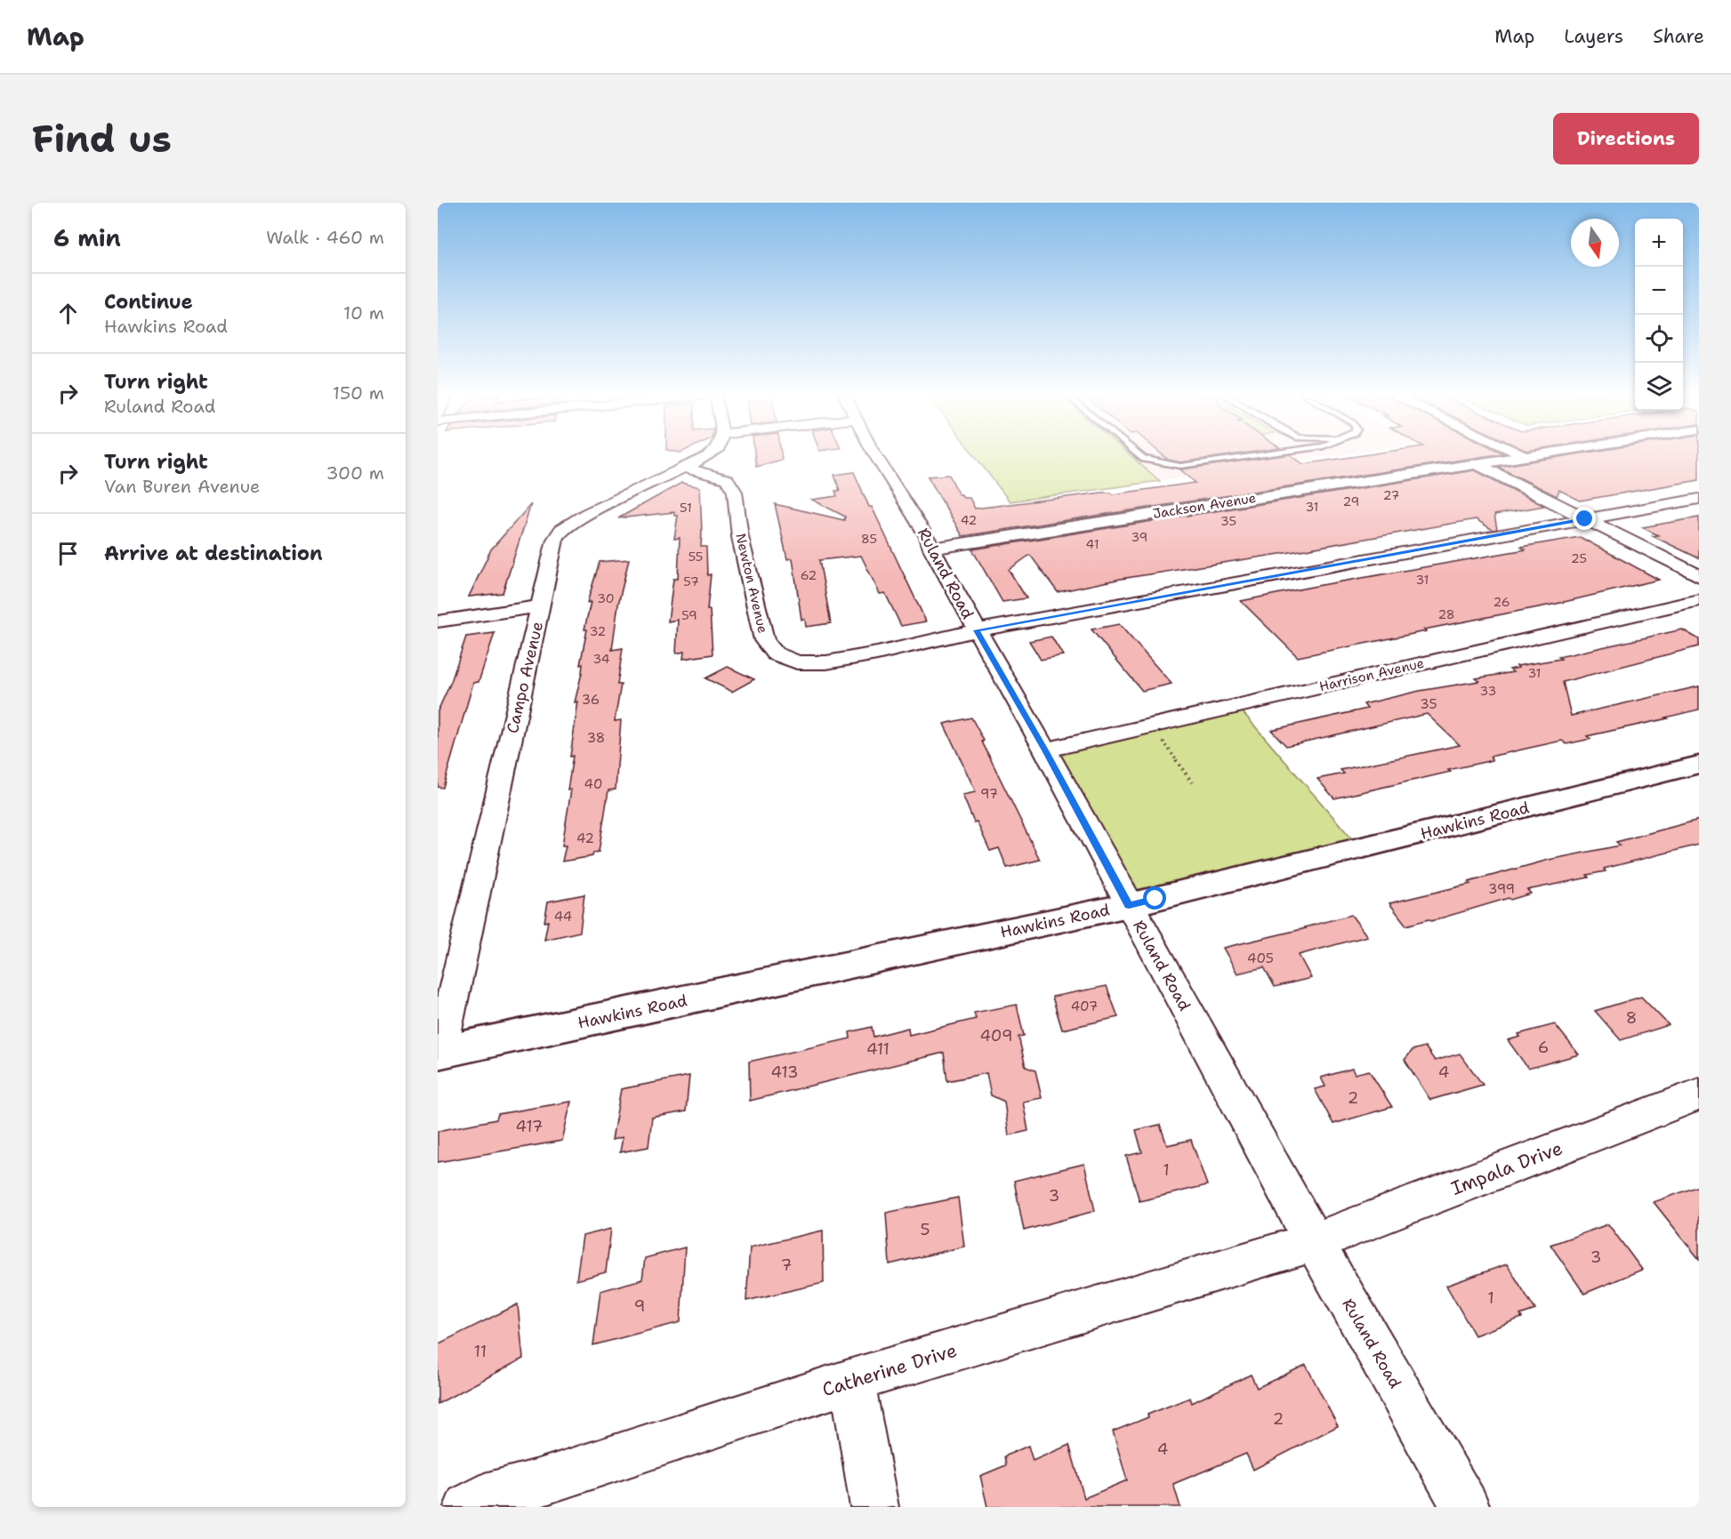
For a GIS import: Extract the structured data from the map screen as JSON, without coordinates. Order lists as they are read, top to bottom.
{
  "streets": {
    "street": [
      "Jackson Avenue",
      "Ruland Road",
      "Newton Avenue",
      "Harrison Avenue",
      "Campo Avenue",
      "Hawkins Road",
      "Impala Drive",
      "Catherine Drive"
    ]
  },
  "crossings": [
    ["Jackson Avenue", "Ruland Road"],
    ["Ruland Road", "Newton Avenue"],
    ["Ruland Road", "Harrison Avenue"],
    ["Ruland Road", "Hawkins Road"],
    ["Ruland Road", "Impala Drive"],
    ["Ruland Road", "Catherine Drive"],
    ["Newton Avenue", "Campo Avenue"],
    ["Campo Avenue", "Hawkins Road"],
    ["Impala Drive", "Catherine Drive"]
  ],
  "house_numbers": [
    "27",
    "29",
    "31",
    "51",
    "42",
    "35",
    "39",
    "85",
    "41",
    "55",
    "25",
    "62",
    "31",
    "57",
    "30",
    "26",
    "28",
    "59",
    "32",
    "34",
    "31",
    "33",
    "36",
    "35",
    "38",
    "40",
    "97",
    "42",
    "399",
    "44",
    "405",
    "407",
    "8",
    "409",
    "6",
    "411",
    "413",
    "4",
    "2",
    "417",
    "1",
    "3",
    "5",
    "3",
    "7",
    "1",
    "9",
    "11",
    "2",
    "4"
  ],
  "north": "bottom",
  "page": {
    "header": "Map",
    "nav": ["Map", "Layers", "Share"],
    "buttons": "Directions",
    "title": "Find us",
    "heading": ["6 min", "Walk · 460 m"],
    "map_buttons": ["+", "−"],
    "list": [
      ["Continue", "Hawkins Road", "10 m"],
      ["Turn right", "Ruland Road", "150 m"],
      ["Turn right", "Van Buren Avenue", "300 m"],
      "Arrive at destination"
    ]
  }
}
